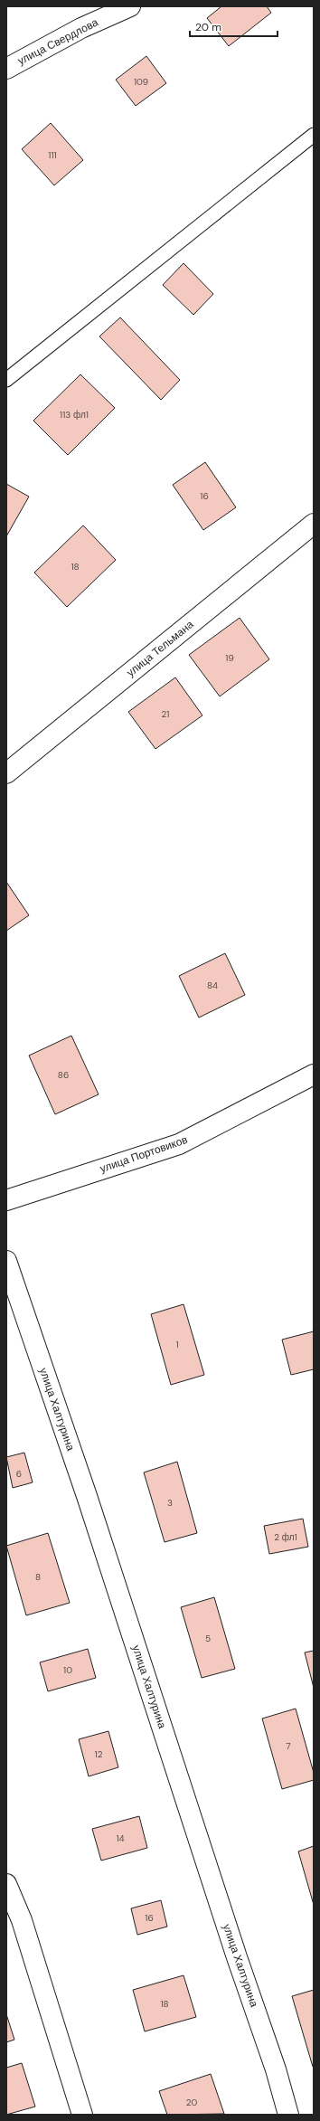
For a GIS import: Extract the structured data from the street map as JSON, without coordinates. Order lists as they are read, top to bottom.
{
  "streets": {
    "street": [
      "улица Свердлова",
      "улица Тельмана",
      "улица Портовиков",
      "улица Халтурина"
    ]
  },
  "house_numbers": [
    "109",
    "111",
    "113 фл1",
    "16",
    "18",
    "19",
    "21",
    "84",
    "86",
    "1",
    "6",
    "3",
    "2 фл1",
    "8",
    "5",
    "10",
    "7",
    "12",
    "14",
    "16",
    "18",
    "20"
  ],
  "scale_bar": "20 m"
}
